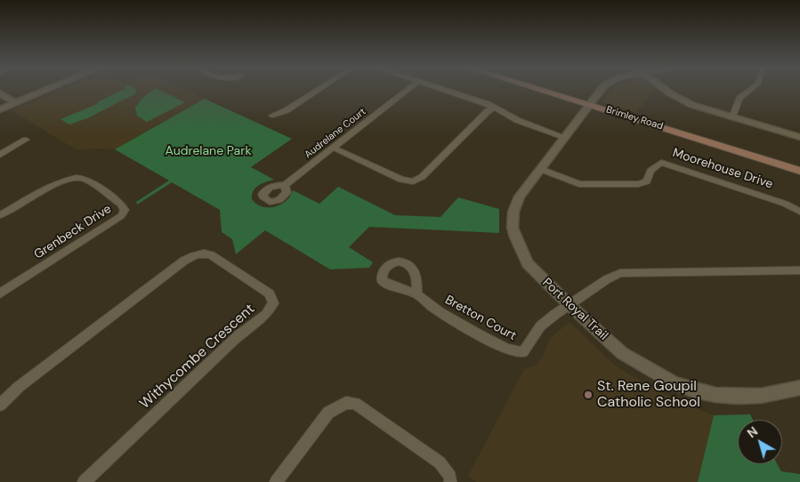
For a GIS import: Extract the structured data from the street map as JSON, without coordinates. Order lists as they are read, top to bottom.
{
  "streets": {
    "main road": ["Brimley Road"],
    "street": [
      "Audrelane Court",
      "Moorehouse Drive",
      "Grenbeck Drive",
      "Port Royal Trail",
      "Bretton Court",
      "Withycombe Crescent"
    ]
  },
  "crossings": [
    ["Brimley Road", "Port Royal Trail"],
    ["Moorehouse Drive", "Port Royal Trail"],
    ["Port Royal Trail", "Bretton Court"]
  ],
  "parks": ["Audrelane Park"],
  "places": ["St. Rene Goupil Catholic School"],
  "north": "top left"
}
